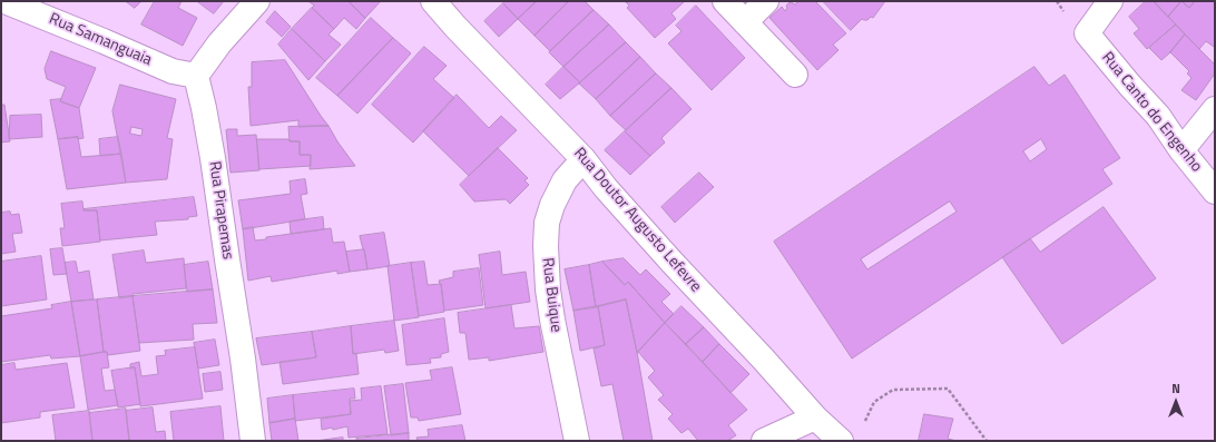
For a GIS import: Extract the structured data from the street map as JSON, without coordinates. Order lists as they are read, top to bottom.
{
  "streets": {
    "street": [
      "Rua Samanguaia",
      "Rua Canto do Engenho",
      "Rua Pirapemas",
      "Rua Doutor Augusto Lefevre",
      "Rua Buique"
    ]
  },
  "crossings": [
    ["Rua Samanguaia", "Rua Pirapemas"],
    ["Rua Doutor Augusto Lefevre", "Rua Buique"]
  ],
  "north": "top"
}
